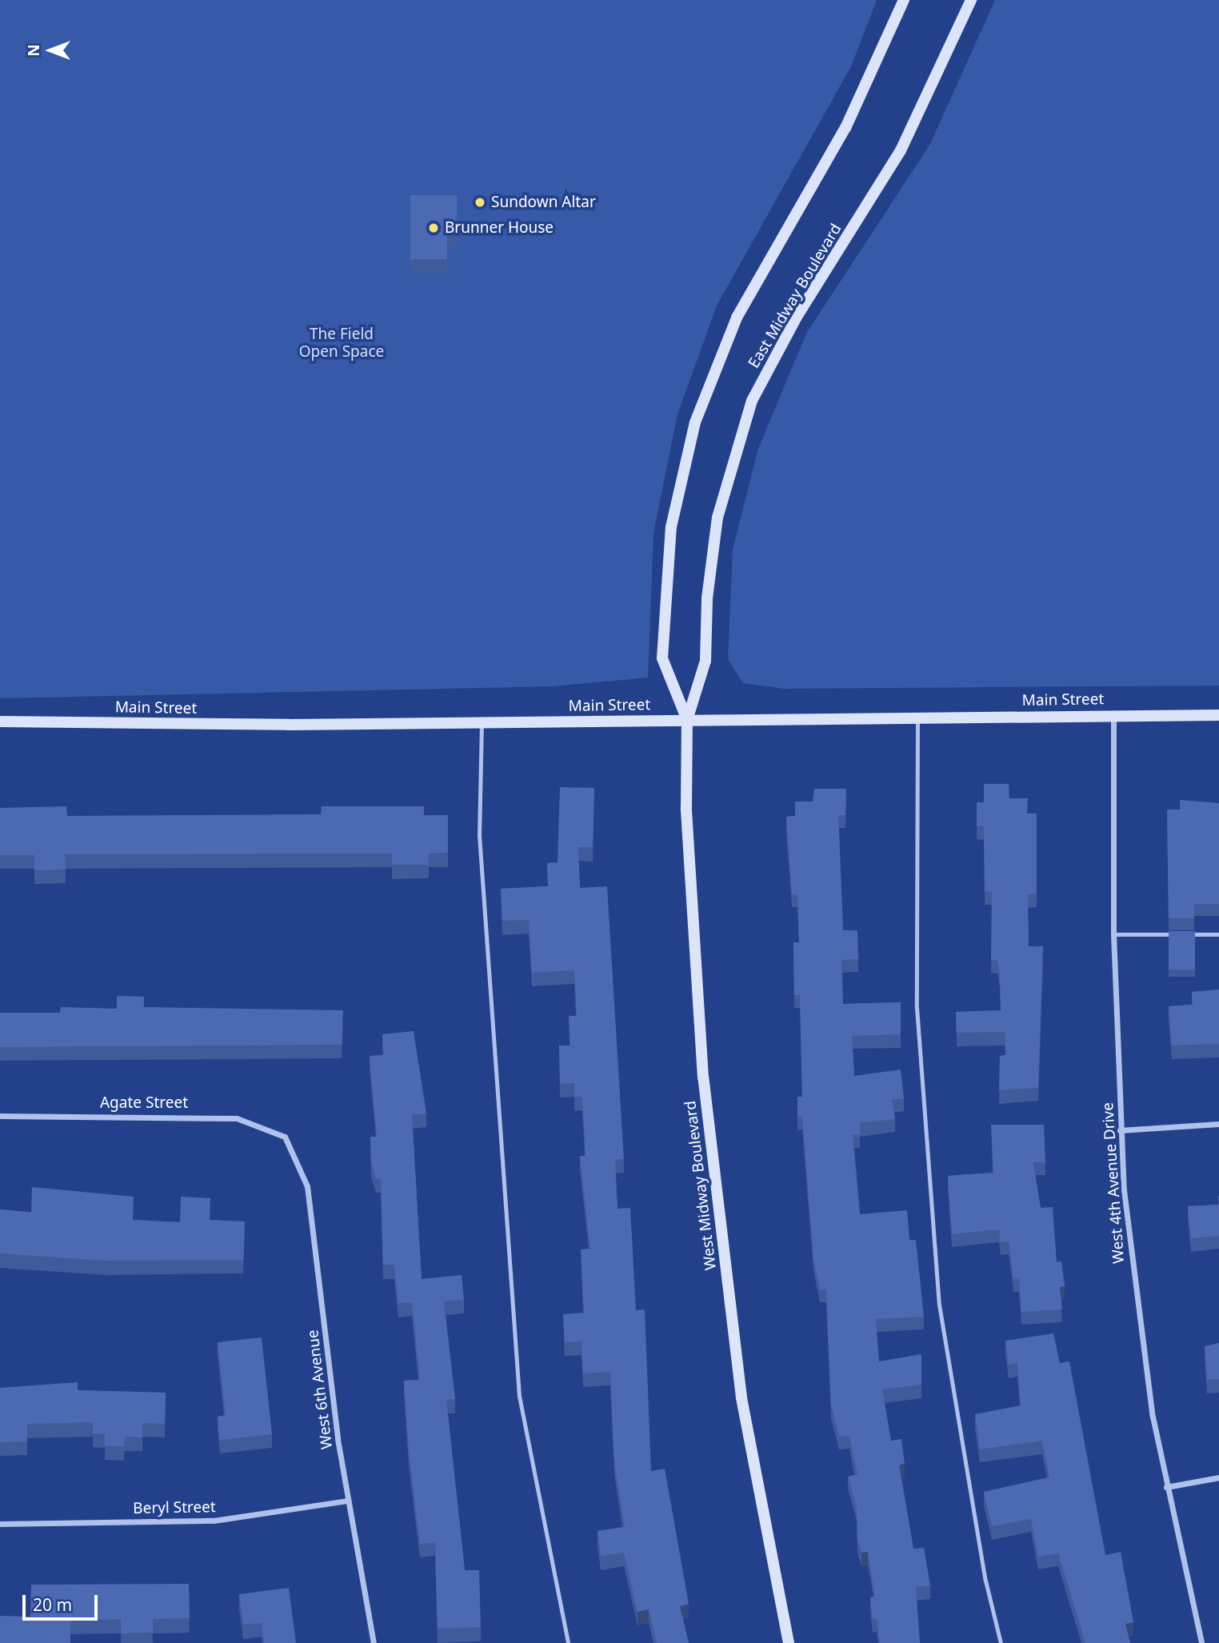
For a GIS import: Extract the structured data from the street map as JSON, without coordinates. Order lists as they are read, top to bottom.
{
  "streets": {
    "main road": ["East Midway Boulevard", "Main Street", "West Midway Boulevard"],
    "street": [
      "Agate Street",
      "West 4th Avenue Drive",
      "West 6th Avenue",
      "Beryl Street"
    ]
  },
  "crossings": [
    ["East Midway Boulevard", "Main Street"],
    ["East Midway Boulevard", "West Midway Boulevard"],
    ["Main Street", "West 4th Avenue Drive"],
    ["Main Street", "West Midway Boulevard"],
    ["Agate Street", "West 6th Avenue"],
    ["West 6th Avenue", "Beryl Street"]
  ],
  "parks": ["The Field Open Space"],
  "places": ["Sundown Altar", "Brunner House"],
  "scale_bar": "20 m",
  "north": "left"
}
